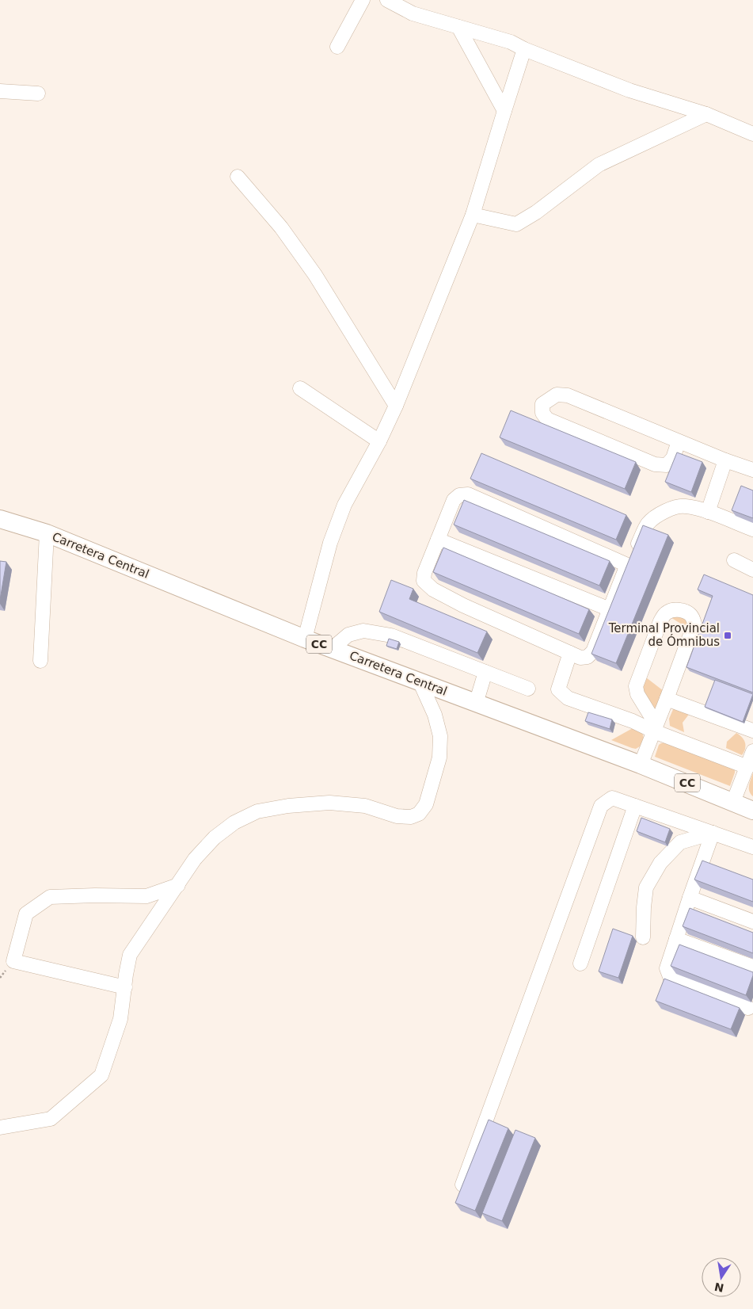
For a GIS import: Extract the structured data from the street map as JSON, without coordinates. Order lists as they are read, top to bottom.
{
  "streets": {
    "main road": ["Carretera Central", "CC"]
  },
  "places": {
    "transit": ["Terminal Provincial de Ómnibus"]
  },
  "north": "bottom"
}
